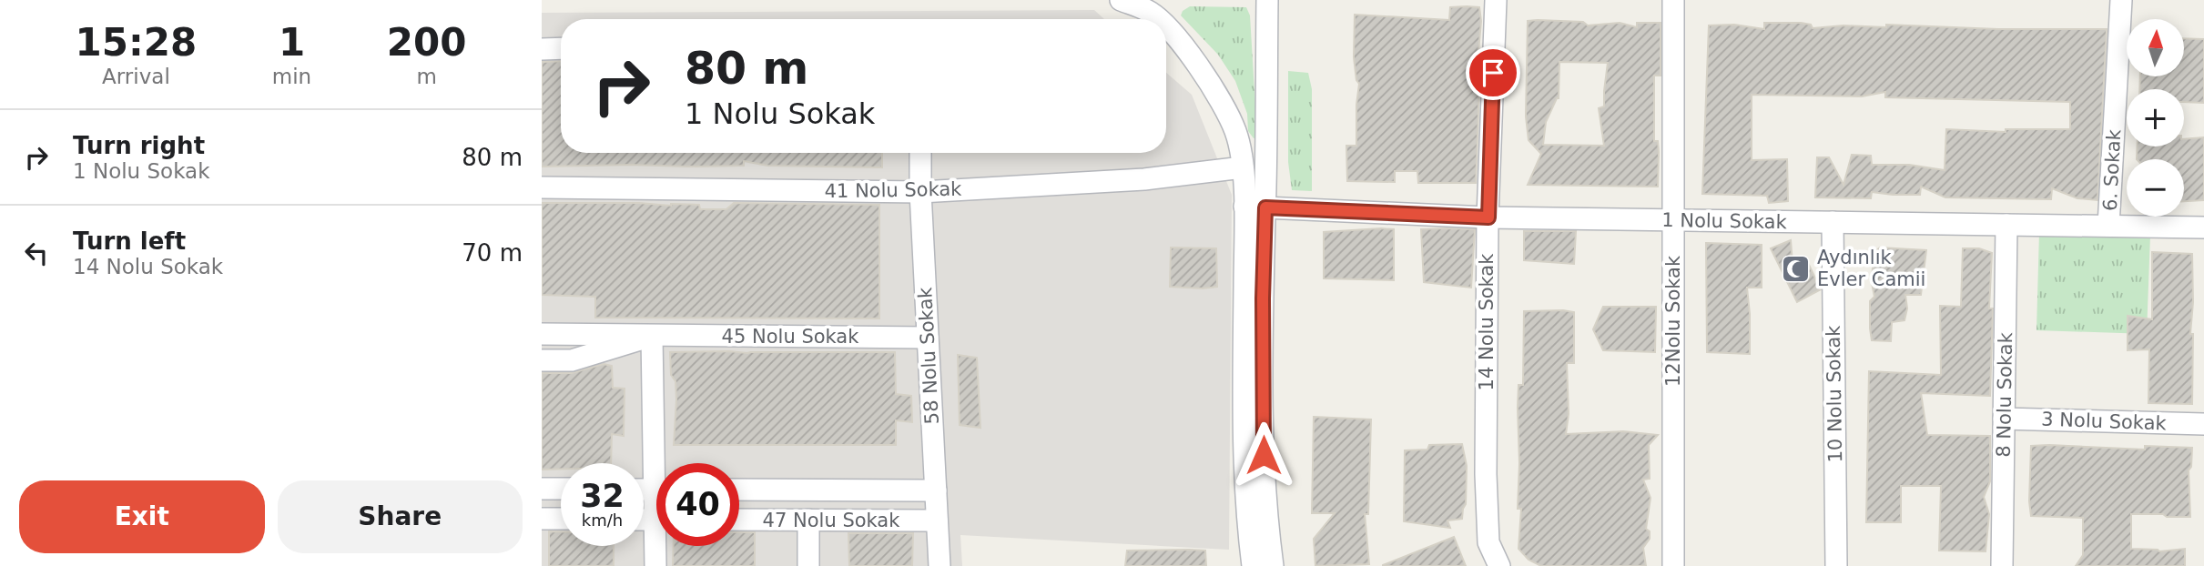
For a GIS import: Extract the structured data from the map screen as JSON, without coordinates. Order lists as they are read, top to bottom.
{
  "streets": {
    "street": [
      "6. Sokak",
      "41 Nolu Sokak",
      "1 Nolu Sokak",
      "12Nolu Sokak",
      "14 Nolu Sokak",
      "45 Nolu Sokak",
      "58 Nolu Sokak",
      "10 Nolu Sokak",
      "8 Nolu Sokak",
      "3 Nolu Sokak",
      "47 Nolu Sokak"
    ]
  },
  "crossings": [
    ["6. Sokak", "1 Nolu Sokak"],
    ["41 Nolu Sokak", "58 Nolu Sokak"],
    ["1 Nolu Sokak", "12Nolu Sokak"],
    ["1 Nolu Sokak", "14 Nolu Sokak"],
    ["1 Nolu Sokak", "10 Nolu Sokak"],
    ["1 Nolu Sokak", "8 Nolu Sokak"],
    ["45 Nolu Sokak", "58 Nolu Sokak"],
    ["58 Nolu Sokak", "47 Nolu Sokak"],
    ["8 Nolu Sokak", "3 Nolu Sokak"]
  ],
  "places": {
    "mosque": ["Aydınlık Evler Camii"]
  },
  "north": "top",
  "page": {
    "eta": [
      "15:28",
      "Arrival",
      "1",
      "min",
      "200",
      "m"
    ],
    "map_buttons": ["+", "−"],
    "turn": ["80 m", "1 Nolu Sokak"],
    "list": [
      {
        "name": "Turn right",
        "note": "1 Nolu Sokak",
        "value": "80 m"
      },
      {
        "name": "Turn left",
        "note": "14 Nolu Sokak",
        "value": "70 m"
      }
    ],
    "speed": "32 km/h",
    "limit": "40",
    "buttons": ["Exit", "Share"]
  }
}
